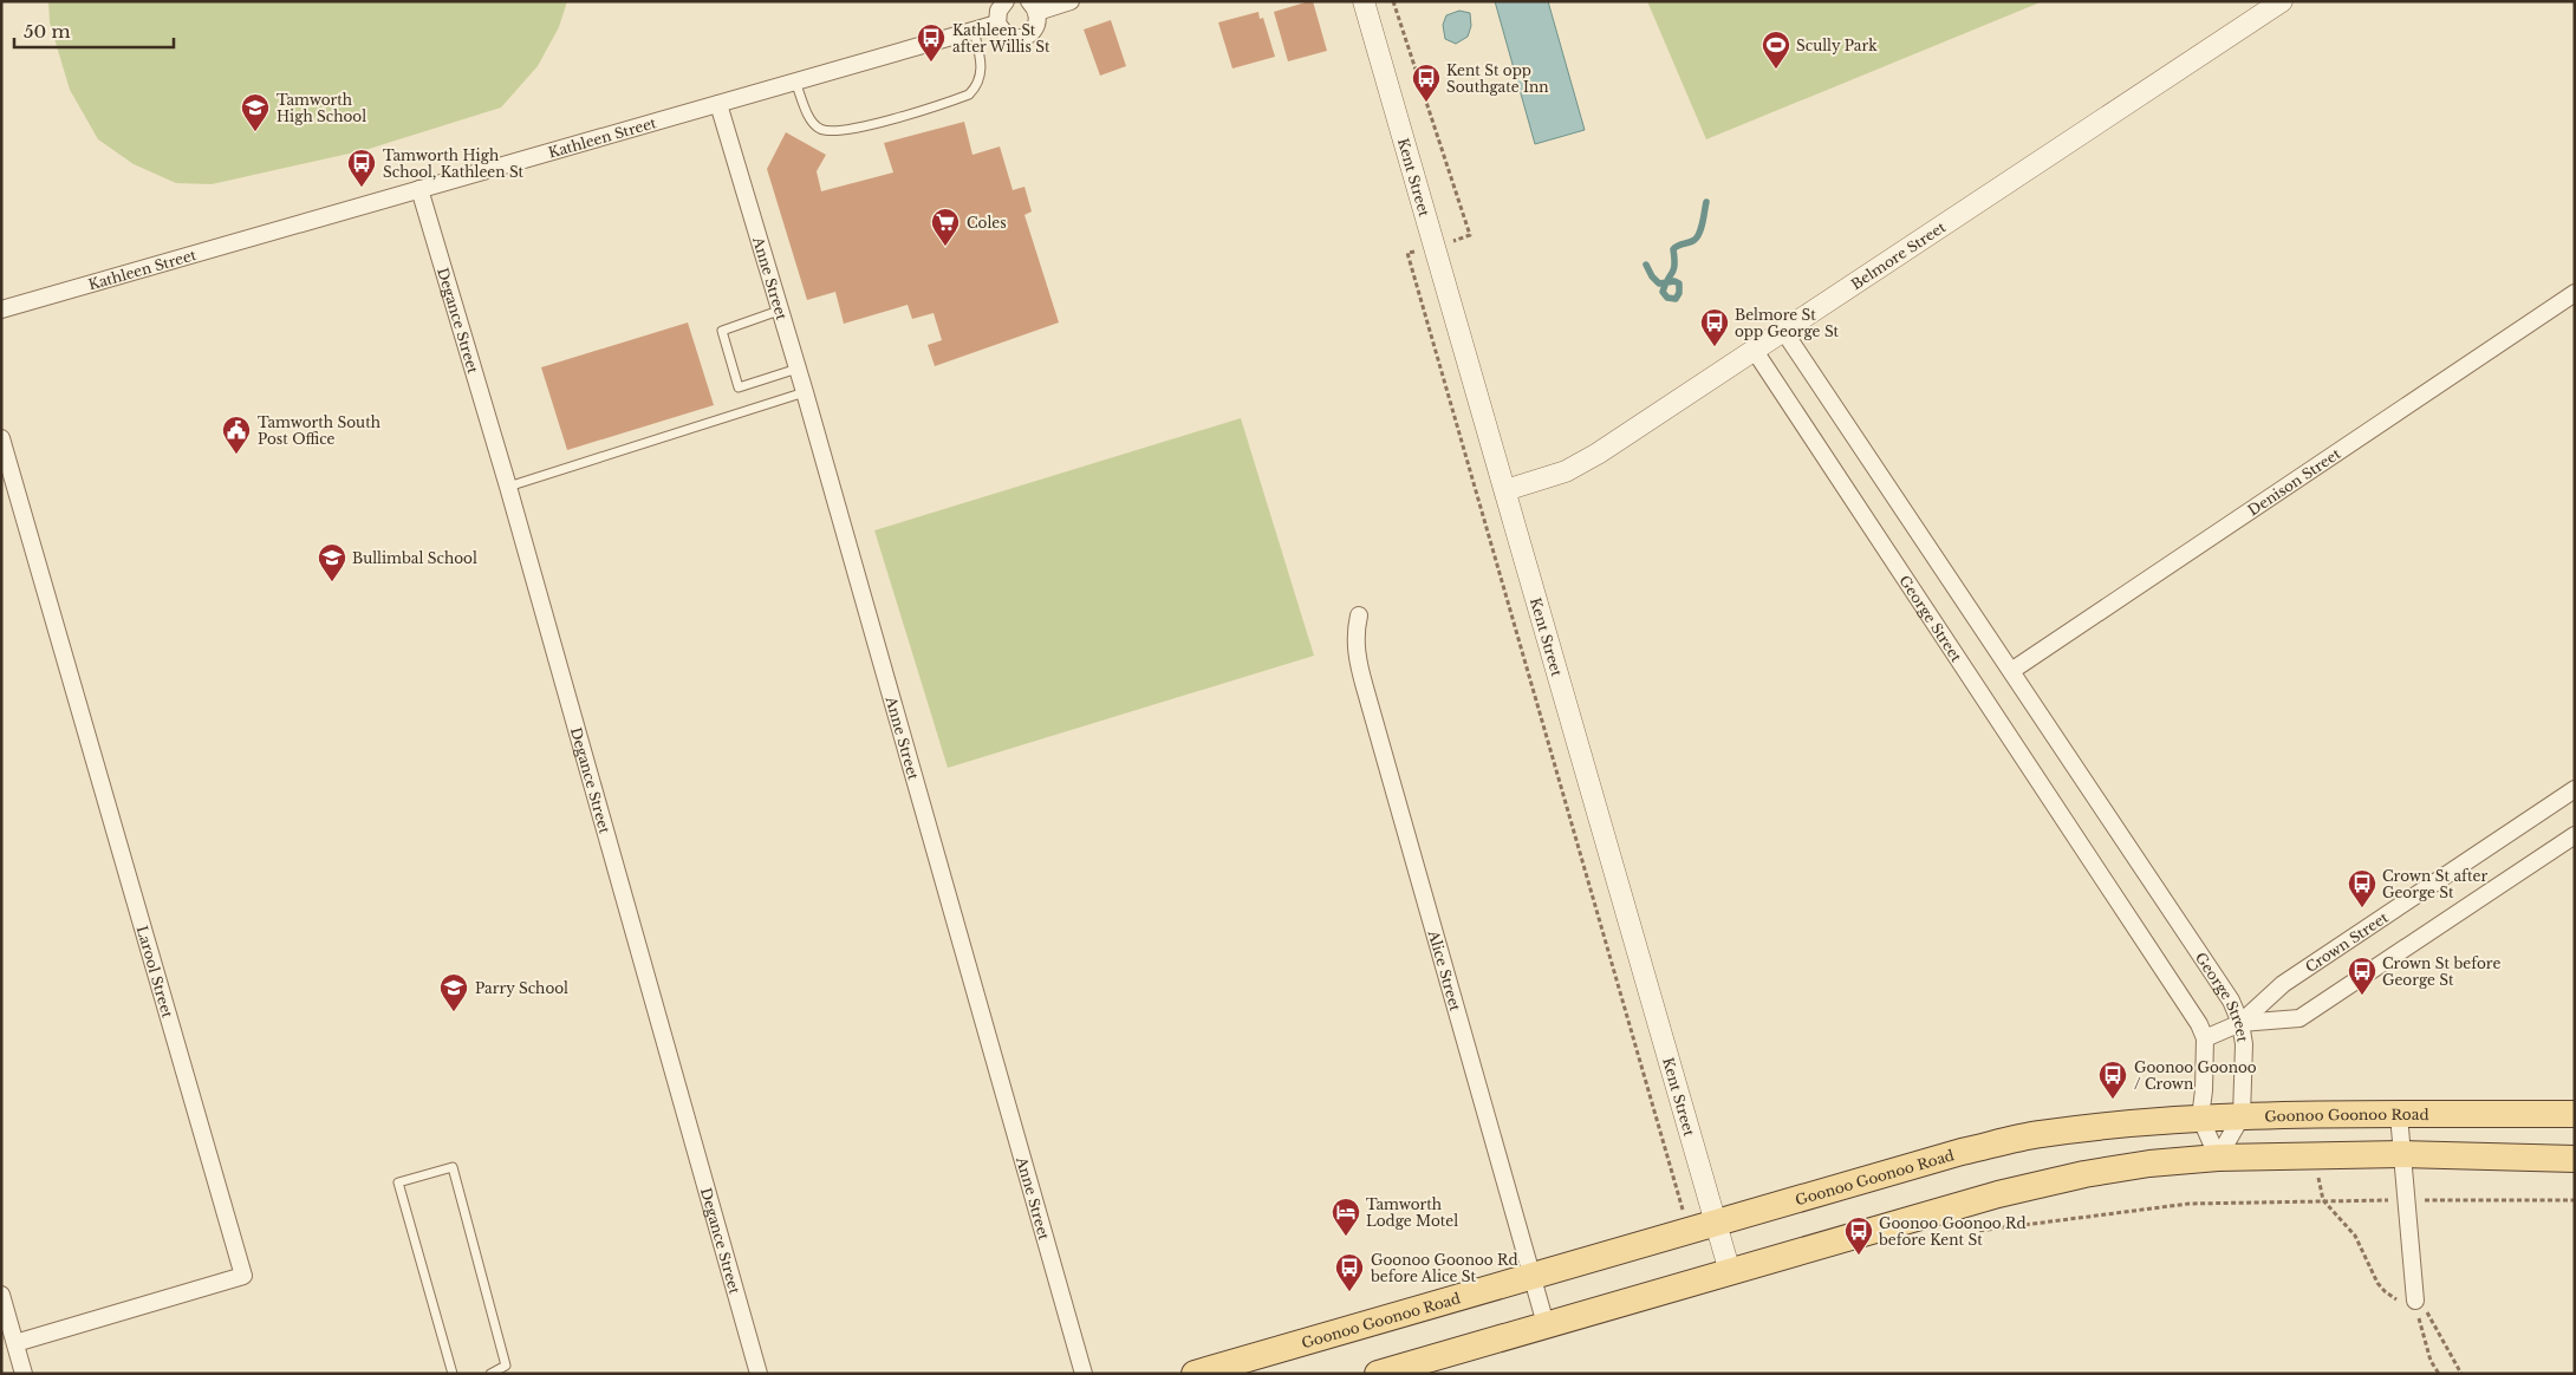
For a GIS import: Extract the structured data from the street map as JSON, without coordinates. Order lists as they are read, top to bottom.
{
  "streets": {
    "main road": ["Goonoo Goonoo Road"],
    "street": [
      "Kathleen Street",
      "Kent Street",
      "Belmore Street",
      "Anne Street",
      "Degance Street",
      "Denison Street",
      "George Street",
      "Crown Street",
      "Alice Street",
      "Larool Street"
    ]
  },
  "crossings": [
    ["Kathleen Street", "Anne Street"],
    ["Kathleen Street", "Degance Street"],
    ["Kent Street", "Belmore Street"],
    ["Kent Street", "Goonoo Goonoo Road"],
    ["Belmore Street", "George Street"],
    ["Denison Street", "George Street"],
    ["George Street", "Crown Street"],
    ["George Street", "Goonoo Goonoo Road"],
    ["Alice Street", "Goonoo Goonoo Road"]
  ],
  "places": {
    "bus stop": [
      "Kathleen St after Willis St",
      "Kent St opp Southgate Inn",
      "Tamworth High School, Kathleen St",
      "Belmore St opp George St",
      "Crown St after George St",
      "Crown St before George St",
      "Goonoo Goonoo / Crown",
      "Goonoo Goonoo Rd before Kent St",
      "Goonoo Goonoo Rd before Alice St"
    ],
    "sports": ["Scully Park"],
    "school or university": ["Tamworth High School", "Bullimbal School", "Parry School"],
    "supermarket": ["Coles"],
    "public building": ["Tamworth South Post Office"],
    "hotel": ["Tamworth Lodge Motel"]
  },
  "scale_bar": "50 m"
}
